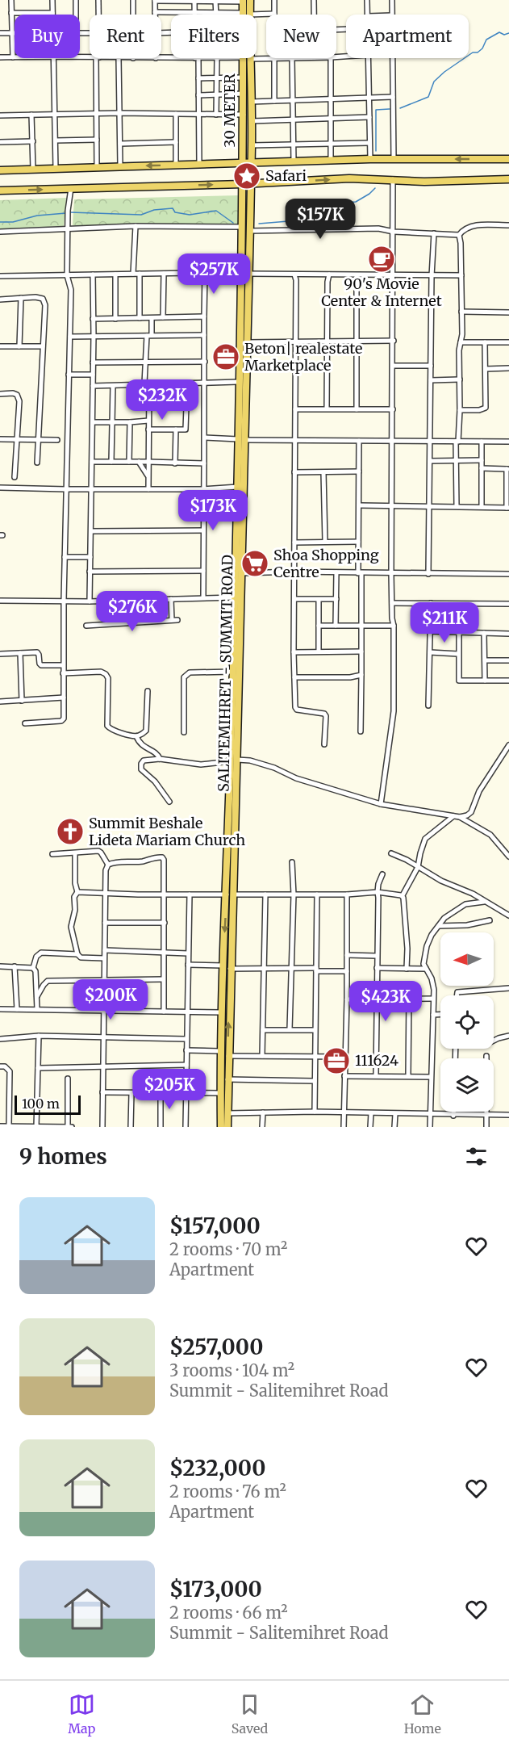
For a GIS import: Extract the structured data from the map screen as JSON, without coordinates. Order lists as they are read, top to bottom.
{
  "streets": {
    "main road": ["30 METER", "SALITEMIHRET - SUMMIT ROAD"]
  },
  "crossings": [
    ["30 METER", "SALITEMIHRET - SUMMIT ROAD"]
  ],
  "places": {
    "place": ["Safari"],
    "cafe": ["90's Movie Center & Internet"],
    "office": ["Beton| realestate Marketplace", "111624"],
    "supermarket": ["Shoa Shopping Centre"],
    "church": ["Summit Beshale Lideta Mariam Church"]
  },
  "scale_bar": "100 m",
  "north": "left",
  "page": {
    "chip": [
      "Buy",
      "Rent",
      "Filters",
      "New",
      "Apartment"
    ],
    "price": [
      "$157K",
      "$257K",
      "$232K",
      "$173K",
      "$276K",
      "$211K",
      "$200K",
      "$423K",
      "$205K"
    ],
    "scale": "100 m",
    "heading": "9 homes",
    "list": [
      {
        "name": "$157,000",
        "note": "2 rooms · 70 m² · Apartment"
      },
      {
        "name": "$257,000",
        "note": "3 rooms · 104 m² · Summit - Salitemihret Road"
      },
      {
        "name": "$232,000",
        "note": "2 rooms · 76 m² · Apartment"
      },
      {
        "name": "$173,000",
        "note": "2 rooms · 66 m² · Summit - Salitemihret Road"
      }
    ],
    "tabs": ["Map", "Saved", "Home"]
  }
}
